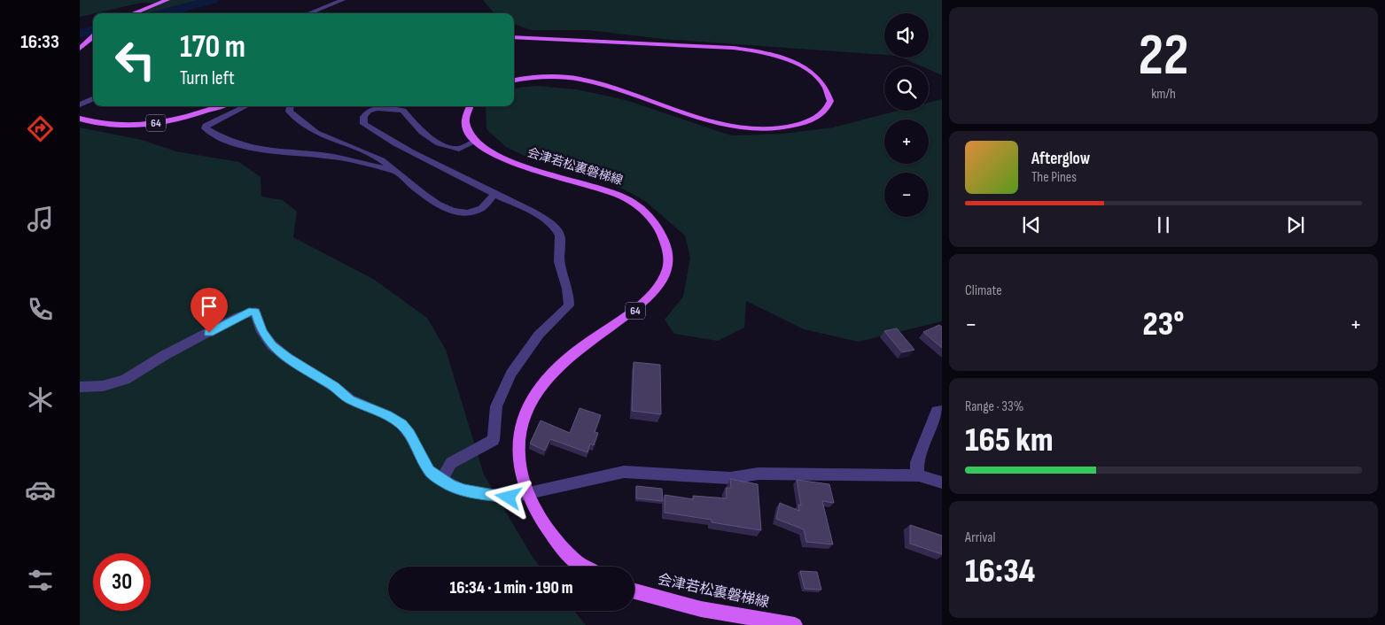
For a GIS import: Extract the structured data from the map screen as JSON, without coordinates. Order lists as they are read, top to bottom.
{
  "streets": {
    "main road": ["64", "会津若松裏磐梯線"]
  },
  "page": {
    "tabs": "16:33",
    "tile": [
      ["22", "km/h"],
      "Climate",
      ["Range · 33%", "165 km"],
      ["Arrival", "16:34"]
    ],
    "map_buttons": ["+", "−"],
    "turn": ["170 m", "Turn left"],
    "song": ["Afterglow", "The Pines"],
    "heat": ["−", "23°", "+"],
    "limit": "30",
    "trip": "16:34 · 1 min · 190 m"
  }
}
